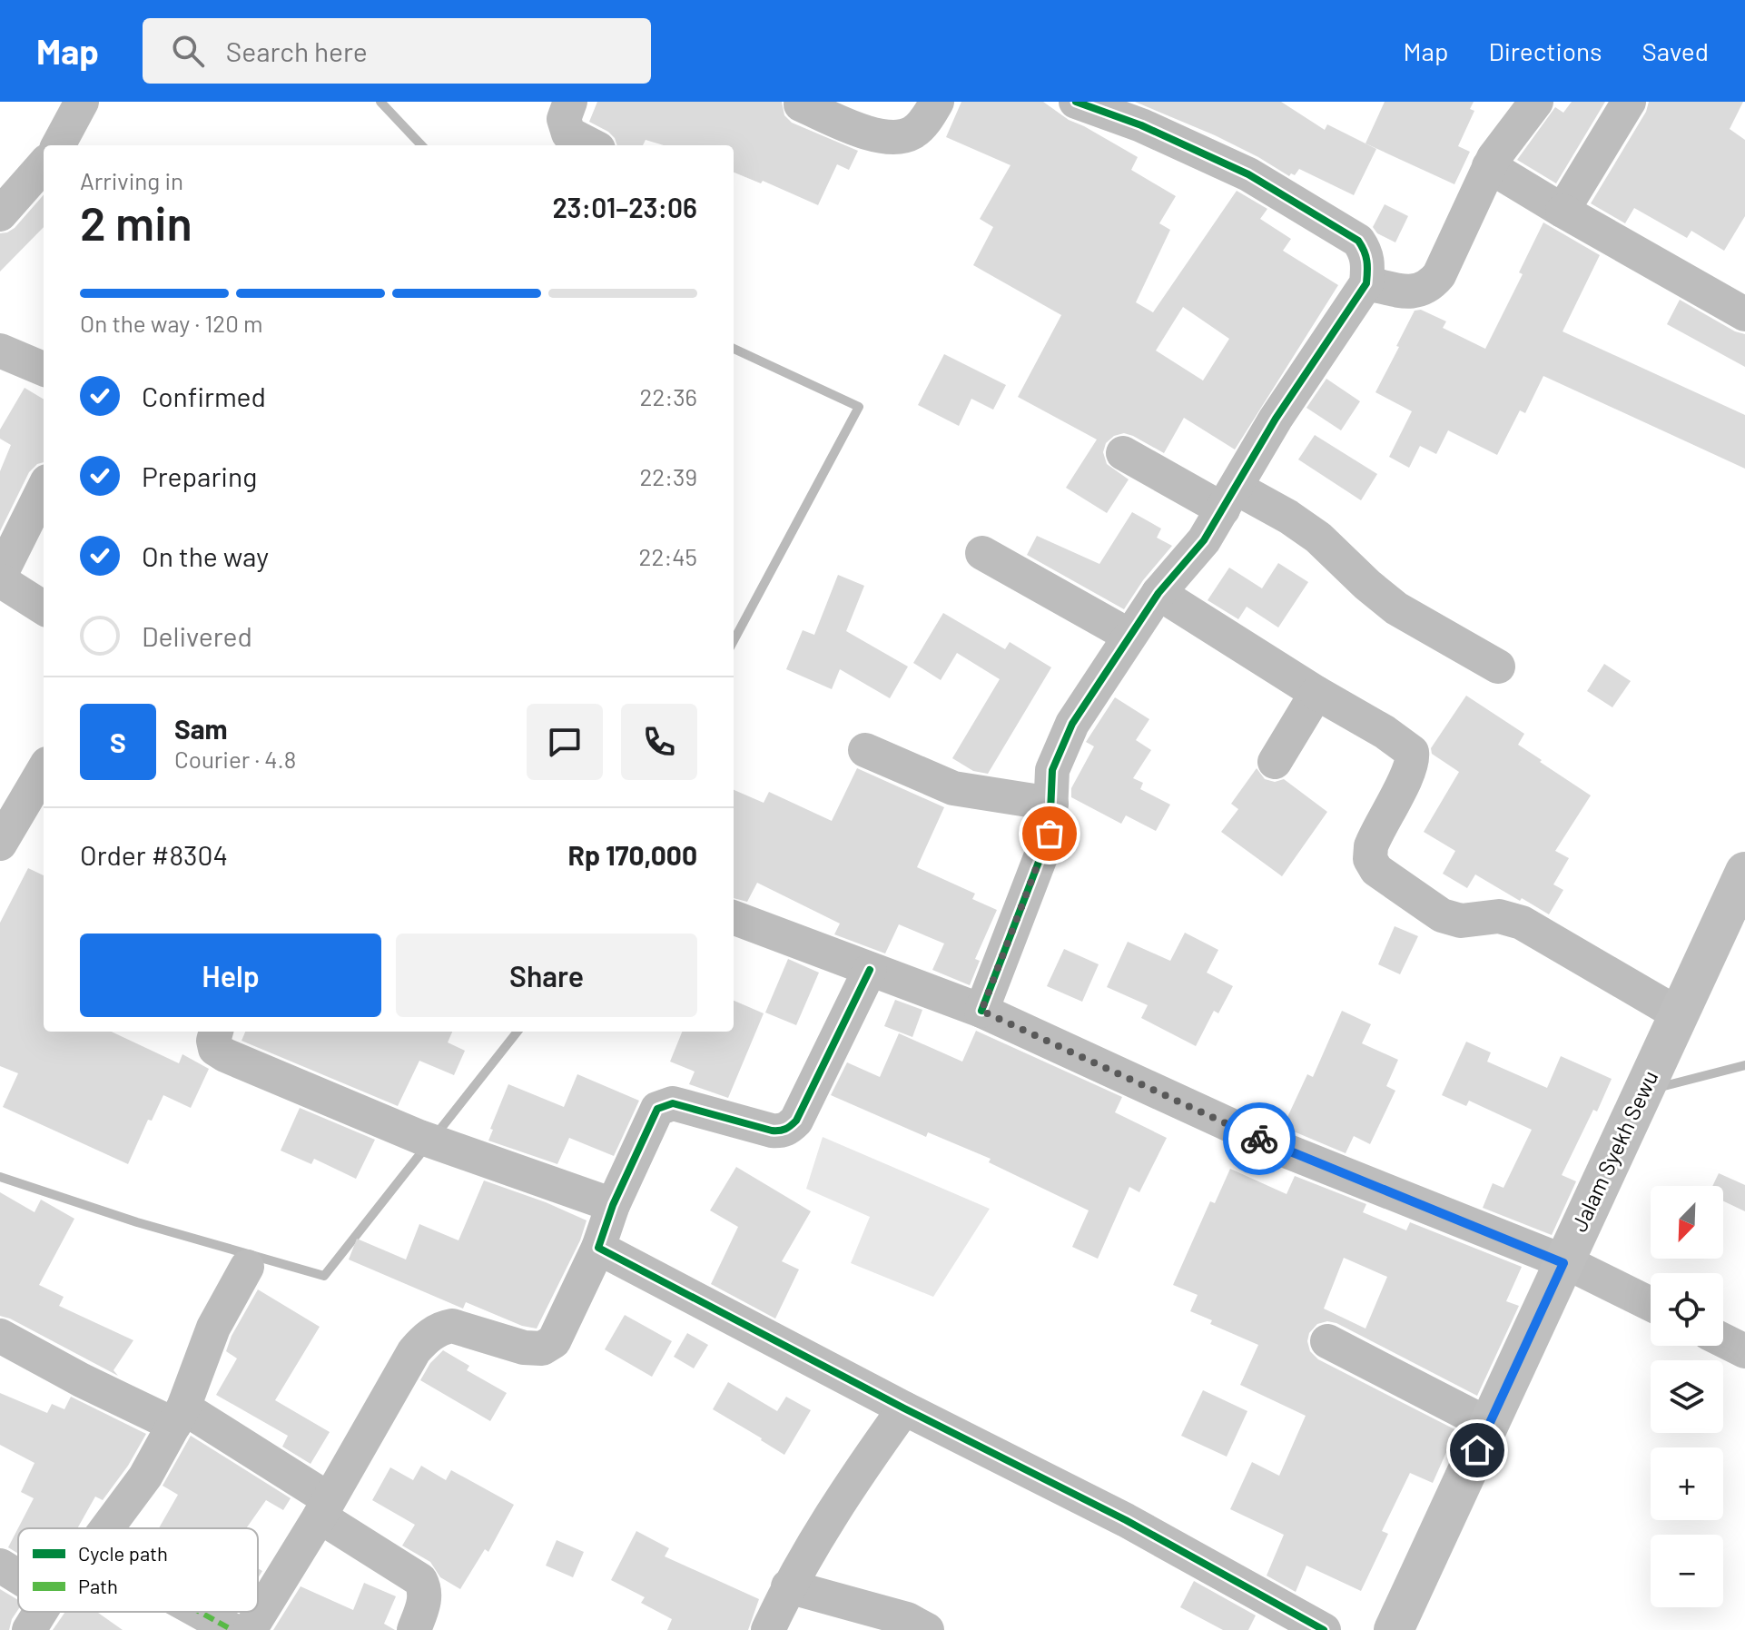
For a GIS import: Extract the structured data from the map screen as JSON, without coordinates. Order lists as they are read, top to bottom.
{
  "streets": {
    "street": ["Jalam Syekh Sewu"]
  },
  "legend": ["Cycle path", "Path"],
  "north": "bottom left",
  "page": {
    "header": "Map",
    "search": "Search here",
    "nav": ["Map", "Directions", "Saved"],
    "heading": ["2 min", "Arriving in", "23:01–23:06"],
    "panel": [
      "Sam",
      "Courier · 4.8",
      "Order #8304",
      "Rp 170,000"
    ],
    "bar": "On the way · 120 m",
    "list": [
      ["Confirmed", "22:36"],
      ["Preparing", "22:39"],
      ["On the way", "22:45"],
      "Delivered"
    ],
    "round": "S",
    "buttons": ["Help", "Share"],
    "map_buttons": ["+", "−"]
  }
}
